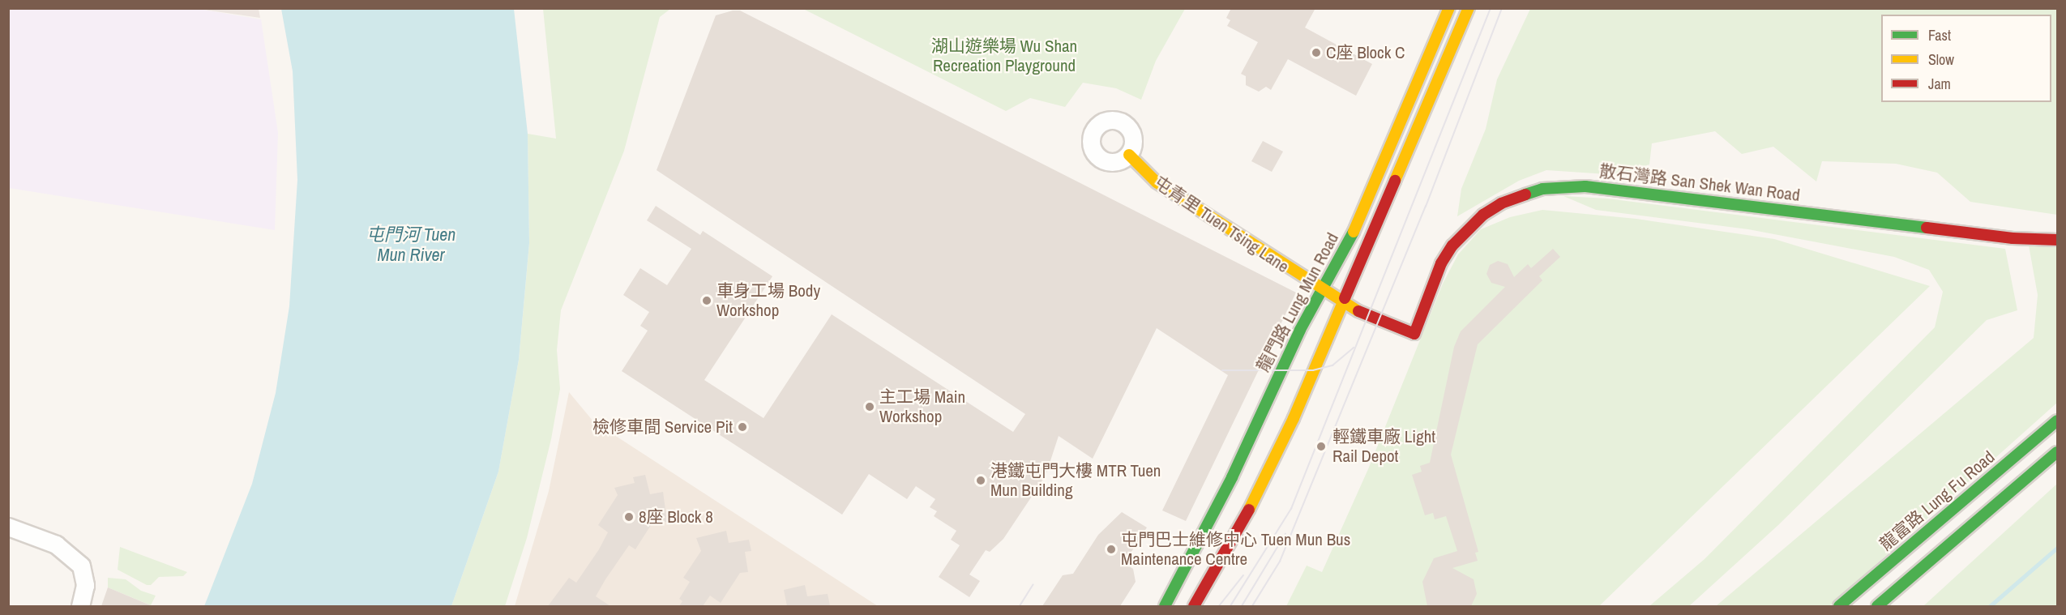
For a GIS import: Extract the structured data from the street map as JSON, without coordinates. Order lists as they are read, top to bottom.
{
  "streets": {
    "main road": [
      "散石灣路 San Shek Wan Road",
      "屯青里 Tuen Tsing Lane",
      "龍門路 Lung Mun Road",
      "龍富路 Lung Fu Road"
    ]
  },
  "crossings": [
    ["散石灣路 San Shek Wan Road", "屯青里 Tuen Tsing Lane"],
    ["屯青里 Tuen Tsing Lane", "龍門路 Lung Mun Road"]
  ],
  "water": ["屯門河 Tuen Mun River"],
  "parks": ["湖山遊樂場 Wu Shan Recreation Playground"],
  "places": [
    "C座 Block C",
    "車身工場 Body Workshop",
    "主工場 Main Workshop",
    "檢修車間 Service Pit",
    "輕鐵車廠 Light Rail Depot",
    "港鐵屯門大樓 MTR Tuen Mun Building",
    "8座 Block 8",
    "屯門巴士維修中心 Tuen Mun Bus Maintenance Centre"
  ],
  "legend": ["Fast", "Slow", "Jam"]
}
